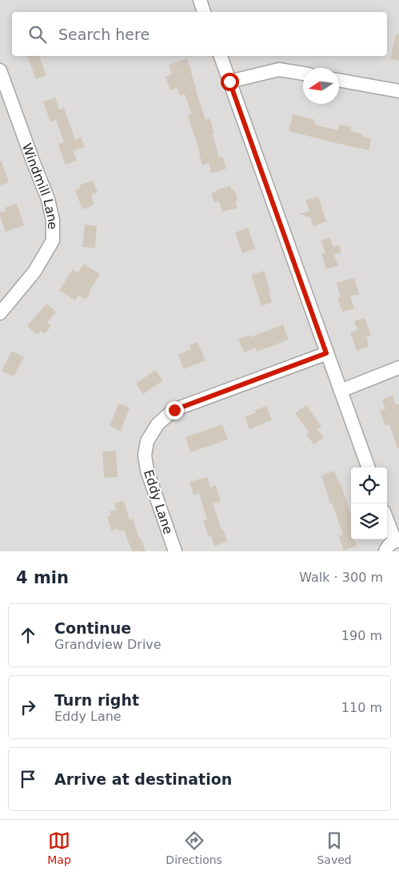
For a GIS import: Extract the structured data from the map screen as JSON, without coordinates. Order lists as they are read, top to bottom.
{
  "streets": {
    "street": ["Windmill Lane", "Eddy Lane"]
  },
  "north": "left",
  "page": {
    "search": "Search here",
    "heading": ["4 min", "Walk · 300 m"],
    "list": [
      ["Continue", "Grandview Drive", "190 m"],
      ["Turn right", "Eddy Lane", "110 m"],
      "Arrive at destination"
    ],
    "nav": ["Map", "Directions", "Saved"]
  }
}
